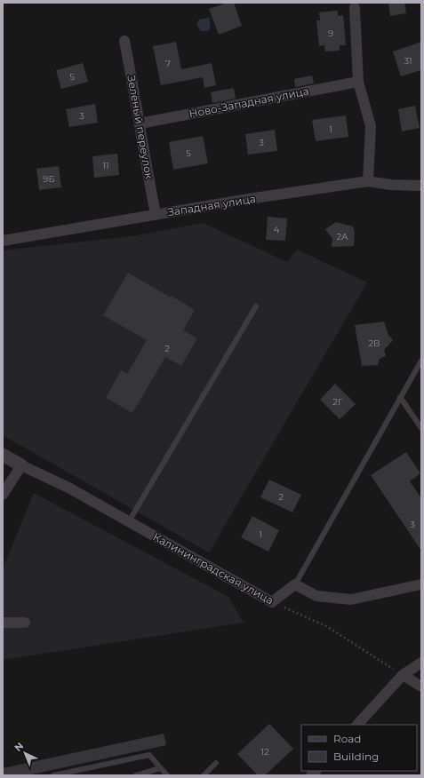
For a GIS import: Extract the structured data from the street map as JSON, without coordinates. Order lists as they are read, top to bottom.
{
  "streets": {
    "street": [
      "Ново-Западная улица",
      "Зелёный переулок",
      "Западная улица",
      "Калининградская улица"
    ]
  },
  "crossings": [
    ["Ново-Западная улица", "Зелёный переулок"],
    ["Зелёный переулок", "Западная улица"]
  ],
  "house_numbers": [
    "9",
    "31",
    "7",
    "5",
    "3",
    "1",
    "3",
    "5",
    "11",
    "9Б",
    "4",
    "2А",
    "2В",
    "2",
    "2Г",
    "2",
    "3",
    "1",
    "12"
  ],
  "legend": ["Road", "Building"],
  "north": "top left"
}
